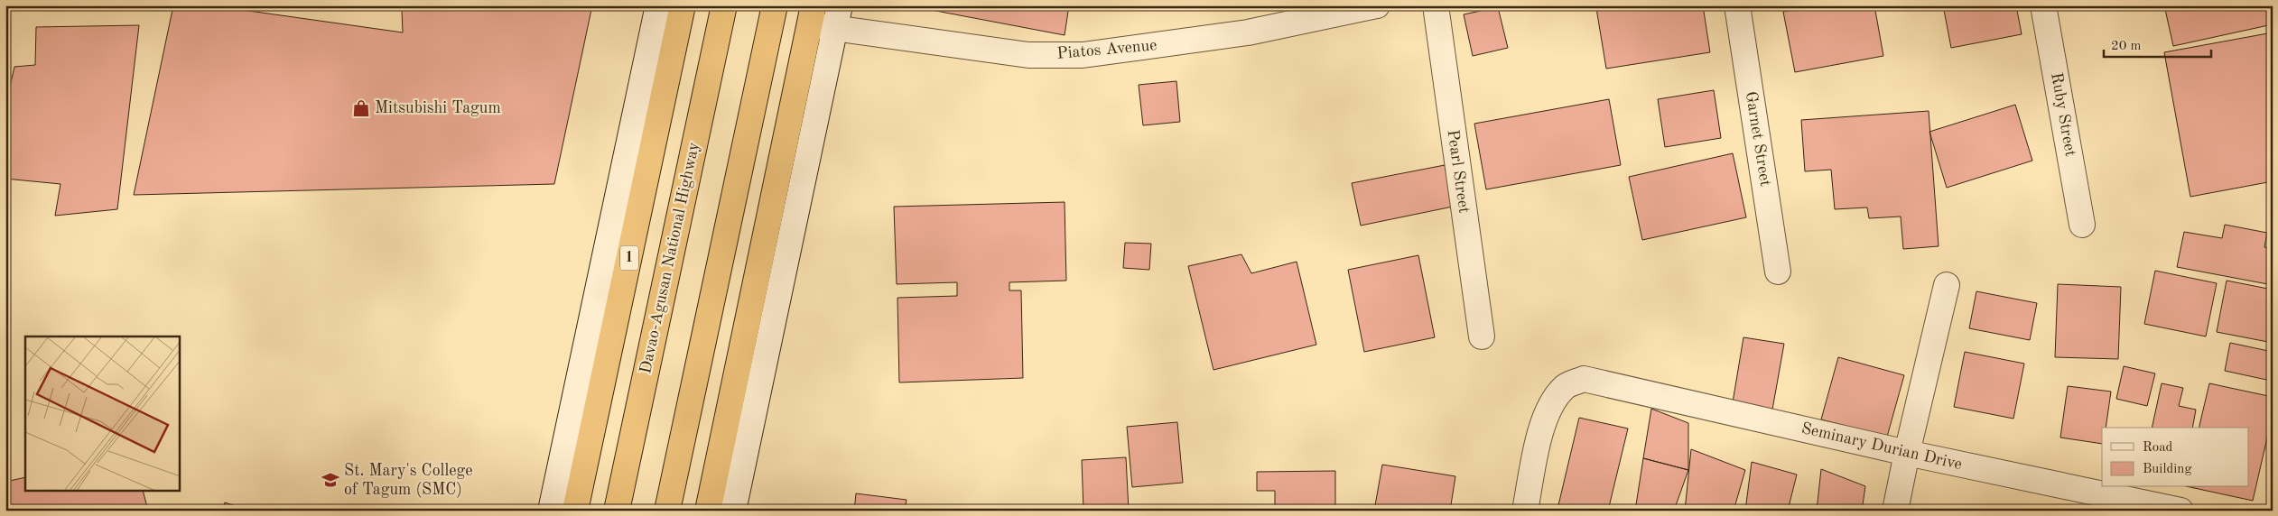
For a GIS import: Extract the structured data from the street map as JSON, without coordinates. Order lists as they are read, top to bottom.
{
  "streets": {
    "highway": ["1", "Davao-Agusan National Highway"],
    "street": [
      "Piatos Avenue",
      "Ruby Street",
      "Garnet Street",
      "Pearl Street",
      "Seminary Durian Drive"
    ]
  },
  "places": {
    "shop": ["Mitsubishi Tagum"],
    "school or university": ["St. Mary's College of Tagum (SMC)"]
  },
  "legend": ["Road", "Building"],
  "scale_bar": "20 m"
}
